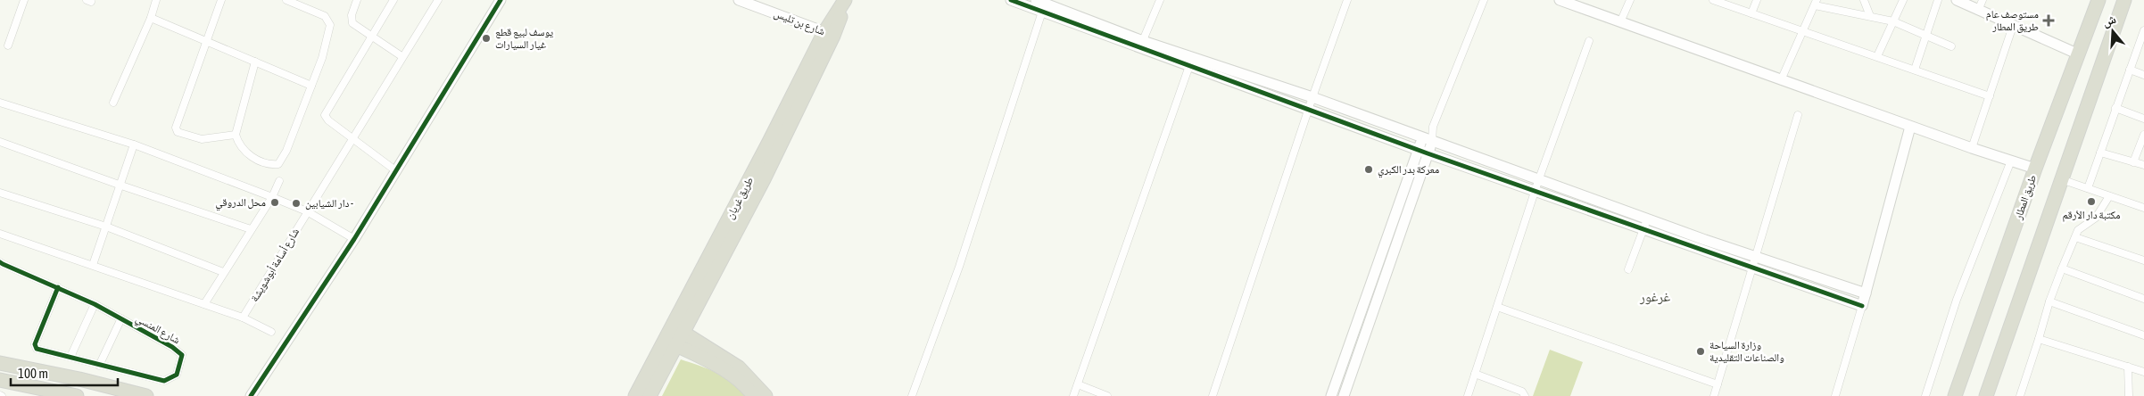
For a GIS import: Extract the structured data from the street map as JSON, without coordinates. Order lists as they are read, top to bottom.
{
  "streets": {
    "highway": ["طريق المطار", "طريق غريان"],
    "street": ["شارع بن تليس", "شارع أسامة أبوشويشة", "شارع المنسي"]
  },
  "crossings": [
    ["شارع بن تليس", "طريق غريان"]
  ],
  "districts": ["غرغور"],
  "places": {
    "health": ["مستوصف عام طريق المطار"],
    "other": [
      "يوسف لبيع قطع غيار السيارات",
      "معركة بدر الكبري",
      "مكتبة دار الأرقم",
      "محل الدروقي",
      "دار الشيابين -",
      "وزارة السياحة والصناعات التقليدية"
    ]
  },
  "scale_bar": "100 m",
  "north": "top"
}
